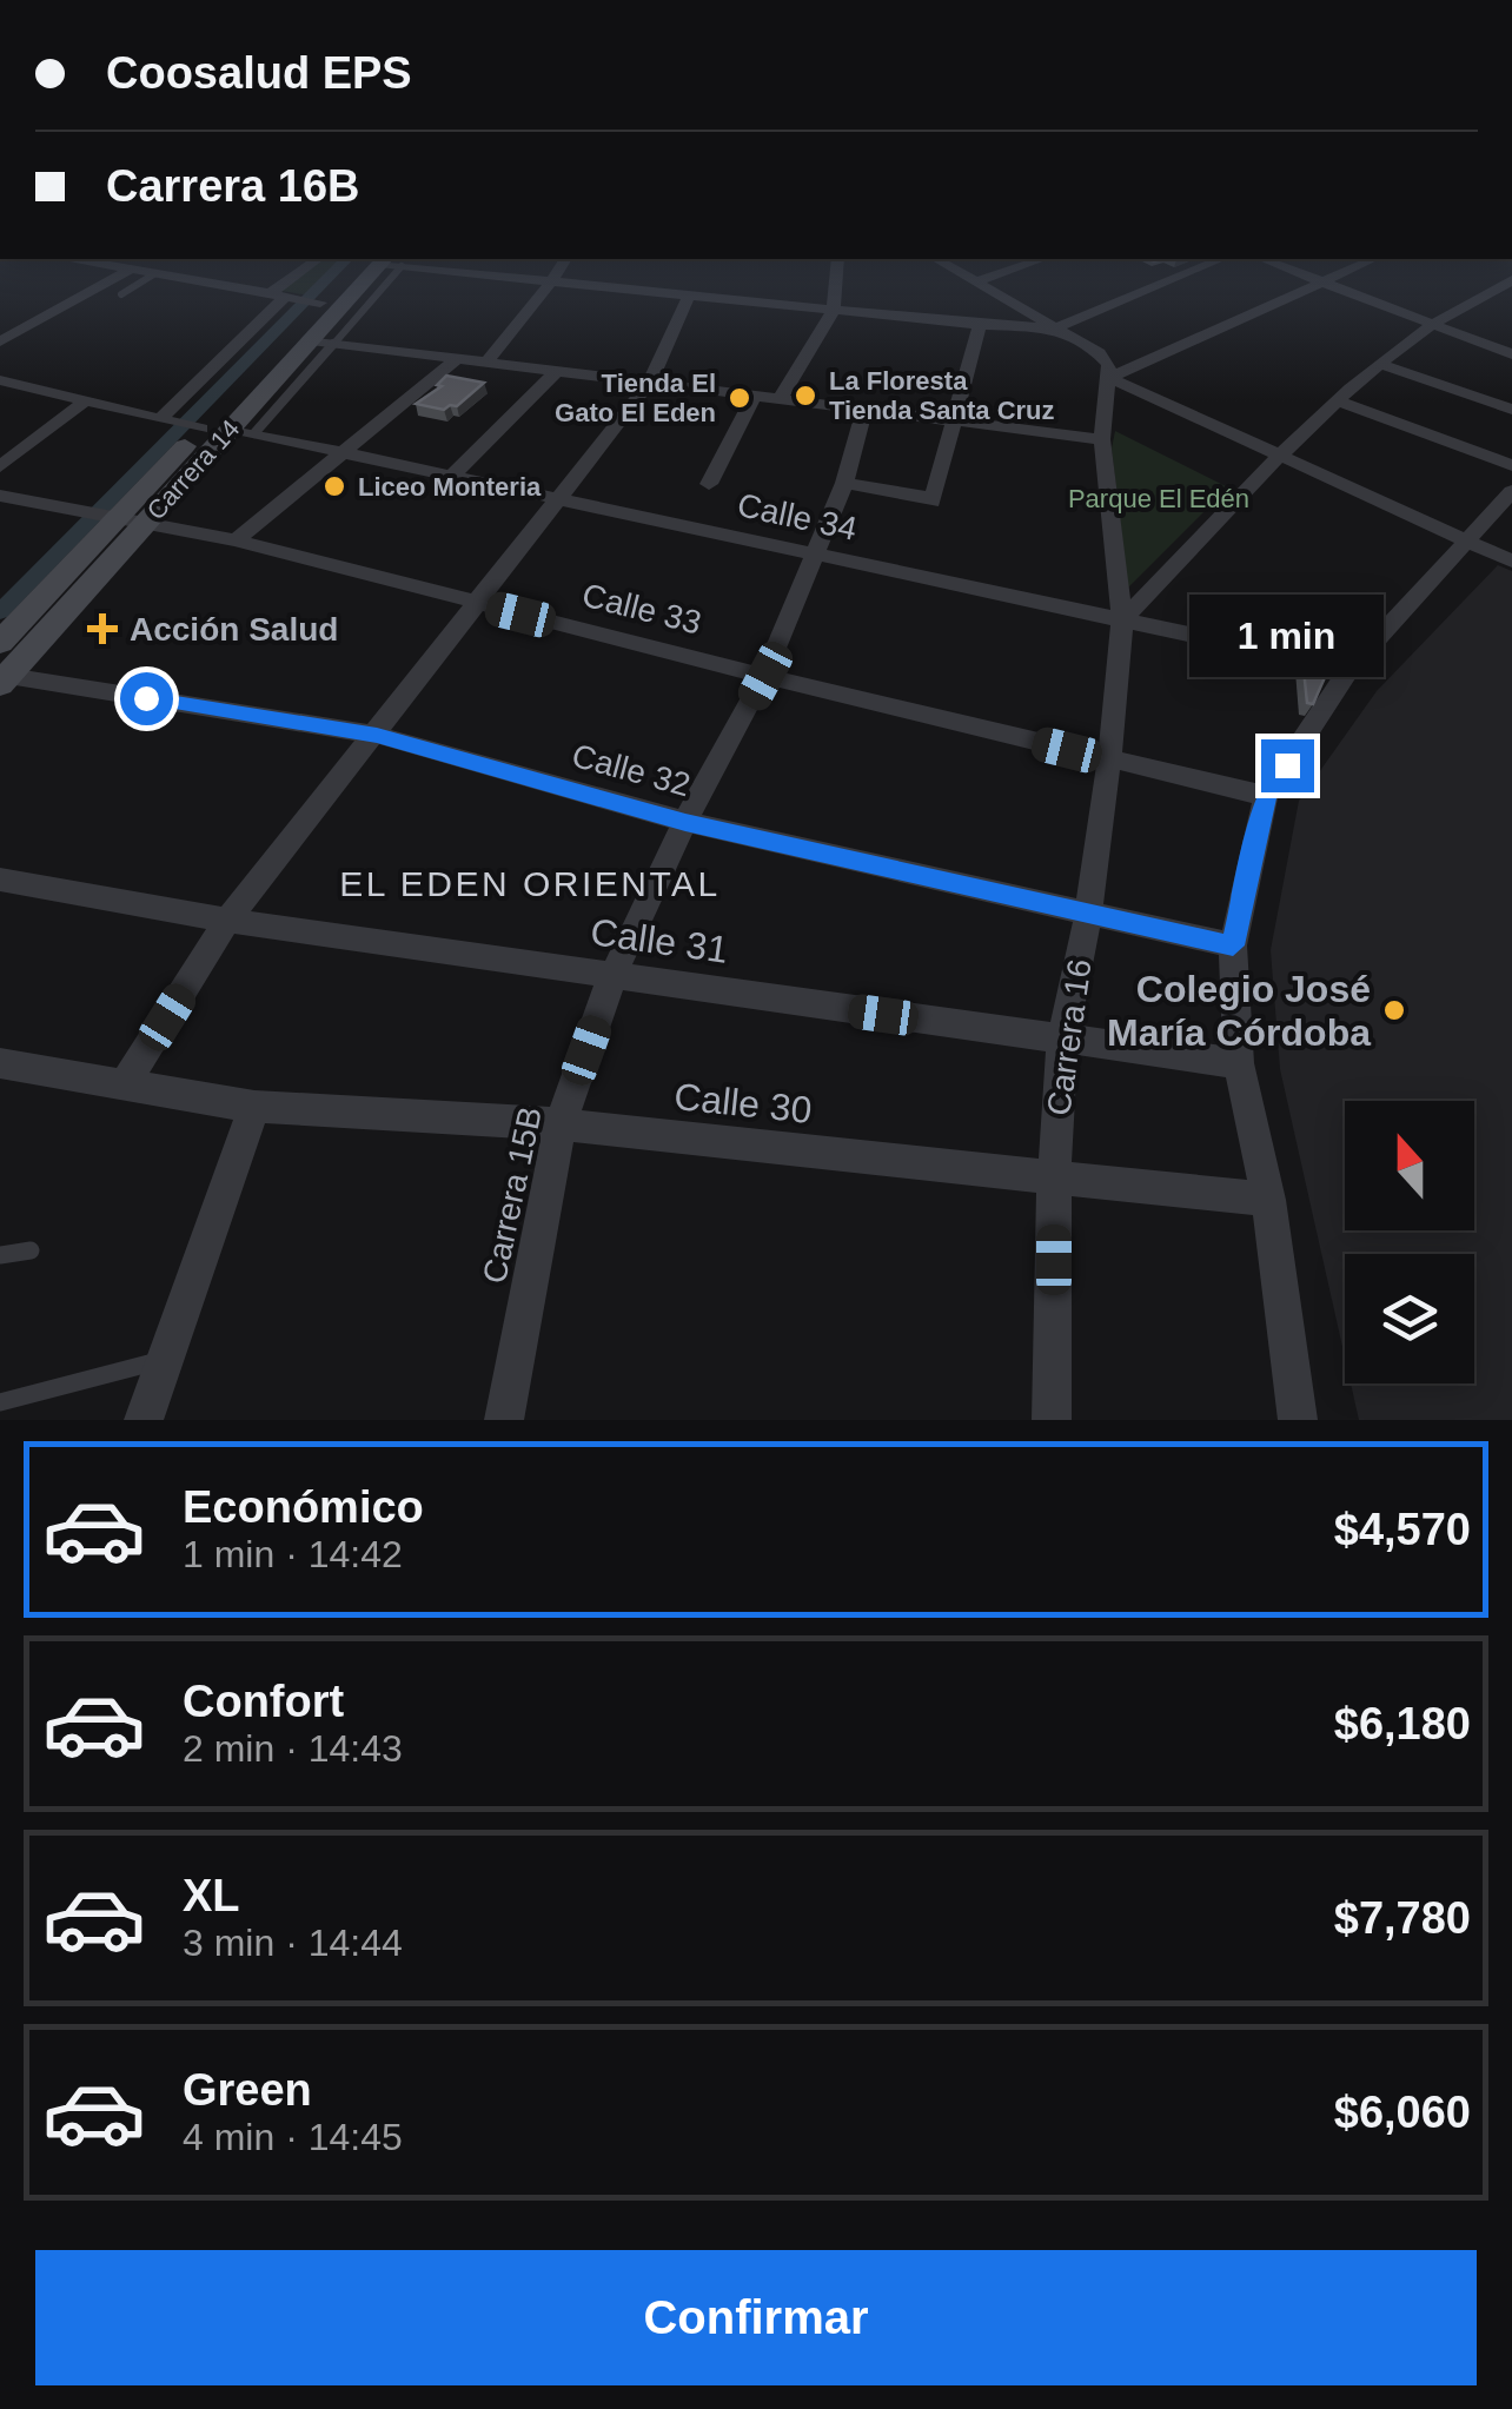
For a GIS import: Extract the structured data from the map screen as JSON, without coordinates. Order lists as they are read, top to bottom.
{
  "streets": {
    "main road": ["Carrera 14"],
    "street": [
      "Calle 34",
      "Calle 33",
      "Calle 32",
      "Calle 31",
      "Carrera 16",
      "Calle 30",
      "Carrera 15B"
    ]
  },
  "crossings": [
    ["Carrera 14", "Calle 34"],
    ["Carrera 14", "Calle 33"],
    ["Carrera 14", "Calle 32"],
    ["Calle 34", "Carrera 16"],
    ["Calle 34", "Carrera 15B"],
    ["Calle 33", "Carrera 16"],
    ["Calle 33", "Carrera 15B"],
    ["Calle 32", "Carrera 16"],
    ["Calle 32", "Carrera 15B"],
    ["Calle 31", "Carrera 16"],
    ["Calle 31", "Carrera 15B"],
    ["Carrera 16", "Calle 30"],
    ["Calle 30", "Carrera 15B"]
  ],
  "districts": ["EL EDEN ORIENTAL"],
  "parks": ["Parque El Edén"],
  "places": {
    "other": [
      "La Floresta Tienda Santa Cruz",
      "Tienda El Gato El Eden",
      "Liceo Monteria",
      "Colegio José María Córdoba"
    ],
    "health": ["Acción Salud"]
  },
  "north": "top",
  "page": {
    "banner": ["Coosalud EPS", "Carrera 16B"],
    "bubble": "1 min",
    "list": [
      {
        "name": "Económico",
        "note": "1 min · 14:42",
        "value": "$4,570"
      },
      {
        "name": "Confort",
        "note": "2 min · 14:43",
        "value": "$6,180"
      },
      {
        "name": "XL",
        "note": "3 min · 14:44",
        "value": "$7,780"
      },
      {
        "name": "Green",
        "note": "4 min · 14:45",
        "value": "$6,060"
      }
    ],
    "buttons": "Confirmar"
  }
}
